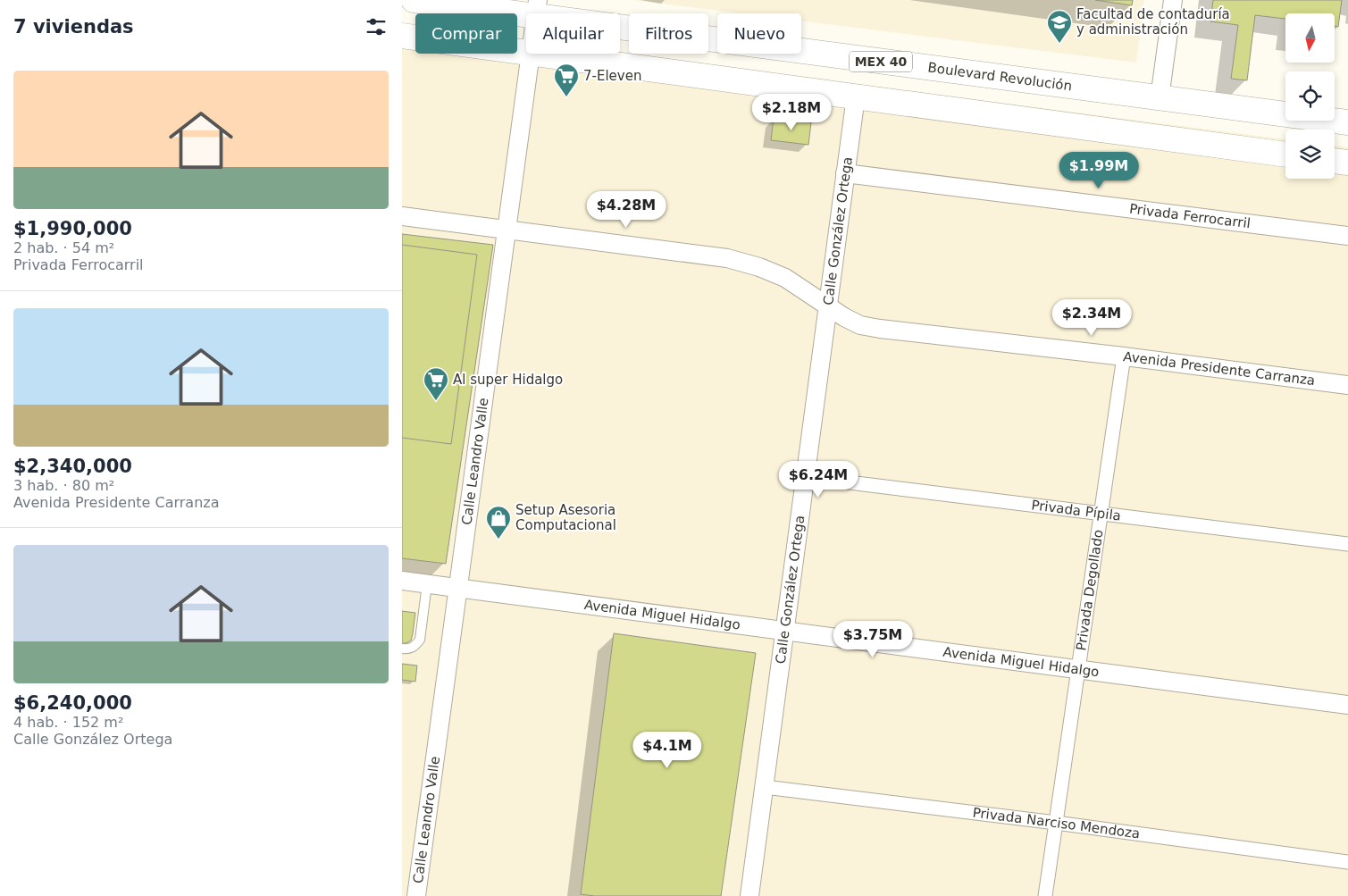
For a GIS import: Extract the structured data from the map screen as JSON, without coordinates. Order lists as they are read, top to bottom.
{
  "streets": {
    "main road": ["MEX 40", "Boulevard Revolución"],
    "street": [
      "Privada Ferrocarril",
      "Calle González Ortega",
      "Avenida Presidente Carranza",
      "Calle Leandro Valle",
      "Privada Pípila",
      "Privada Degollado",
      "Avenida Miguel Hidalgo",
      "Privada Narciso Mendoza"
    ]
  },
  "crossings": [
    ["Privada Ferrocarril", "Calle González Ortega"],
    ["Calle González Ortega", "Avenida Presidente Carranza"],
    ["Calle González Ortega", "Privada Pípila"],
    ["Calle González Ortega", "Avenida Miguel Hidalgo"],
    ["Calle González Ortega", "Privada Narciso Mendoza"],
    ["Avenida Presidente Carranza", "Calle Leandro Valle"],
    ["Avenida Presidente Carranza", "Privada Degollado"],
    ["Calle Leandro Valle", "Avenida Miguel Hidalgo"],
    ["Privada Pípila", "Privada Degollado"],
    ["Privada Degollado", "Avenida Miguel Hidalgo"],
    ["Privada Degollado", "Privada Narciso Mendoza"]
  ],
  "places": {
    "school or university": ["Facultad de contaduría y administración"],
    "supermarket": ["7-Eleven", "Al super Hidalgo"],
    "shop": ["Setup Asesoria Computacional"]
  },
  "north": "bottom",
  "page": {
    "heading": "7 viviendas",
    "chip": [
      "Comprar",
      "Alquilar",
      "Filtros",
      "Nuevo"
    ],
    "list": [
      {
        "name": "$1,990,000",
        "note": "2 hab. · 54 m² · Privada Ferrocarril"
      },
      {
        "name": "$2,340,000",
        "note": "3 hab. · 80 m² · Avenida Presidente Carranza"
      },
      {
        "name": "$6,240,000",
        "note": "4 hab. · 152 m² · Calle González Ortega"
      }
    ],
    "price": [
      "$2.18M",
      "$1.99M",
      "$4.28M",
      "$2.34M",
      "$6.24M",
      "$3.75M",
      "$4.1M"
    ]
  }
}
